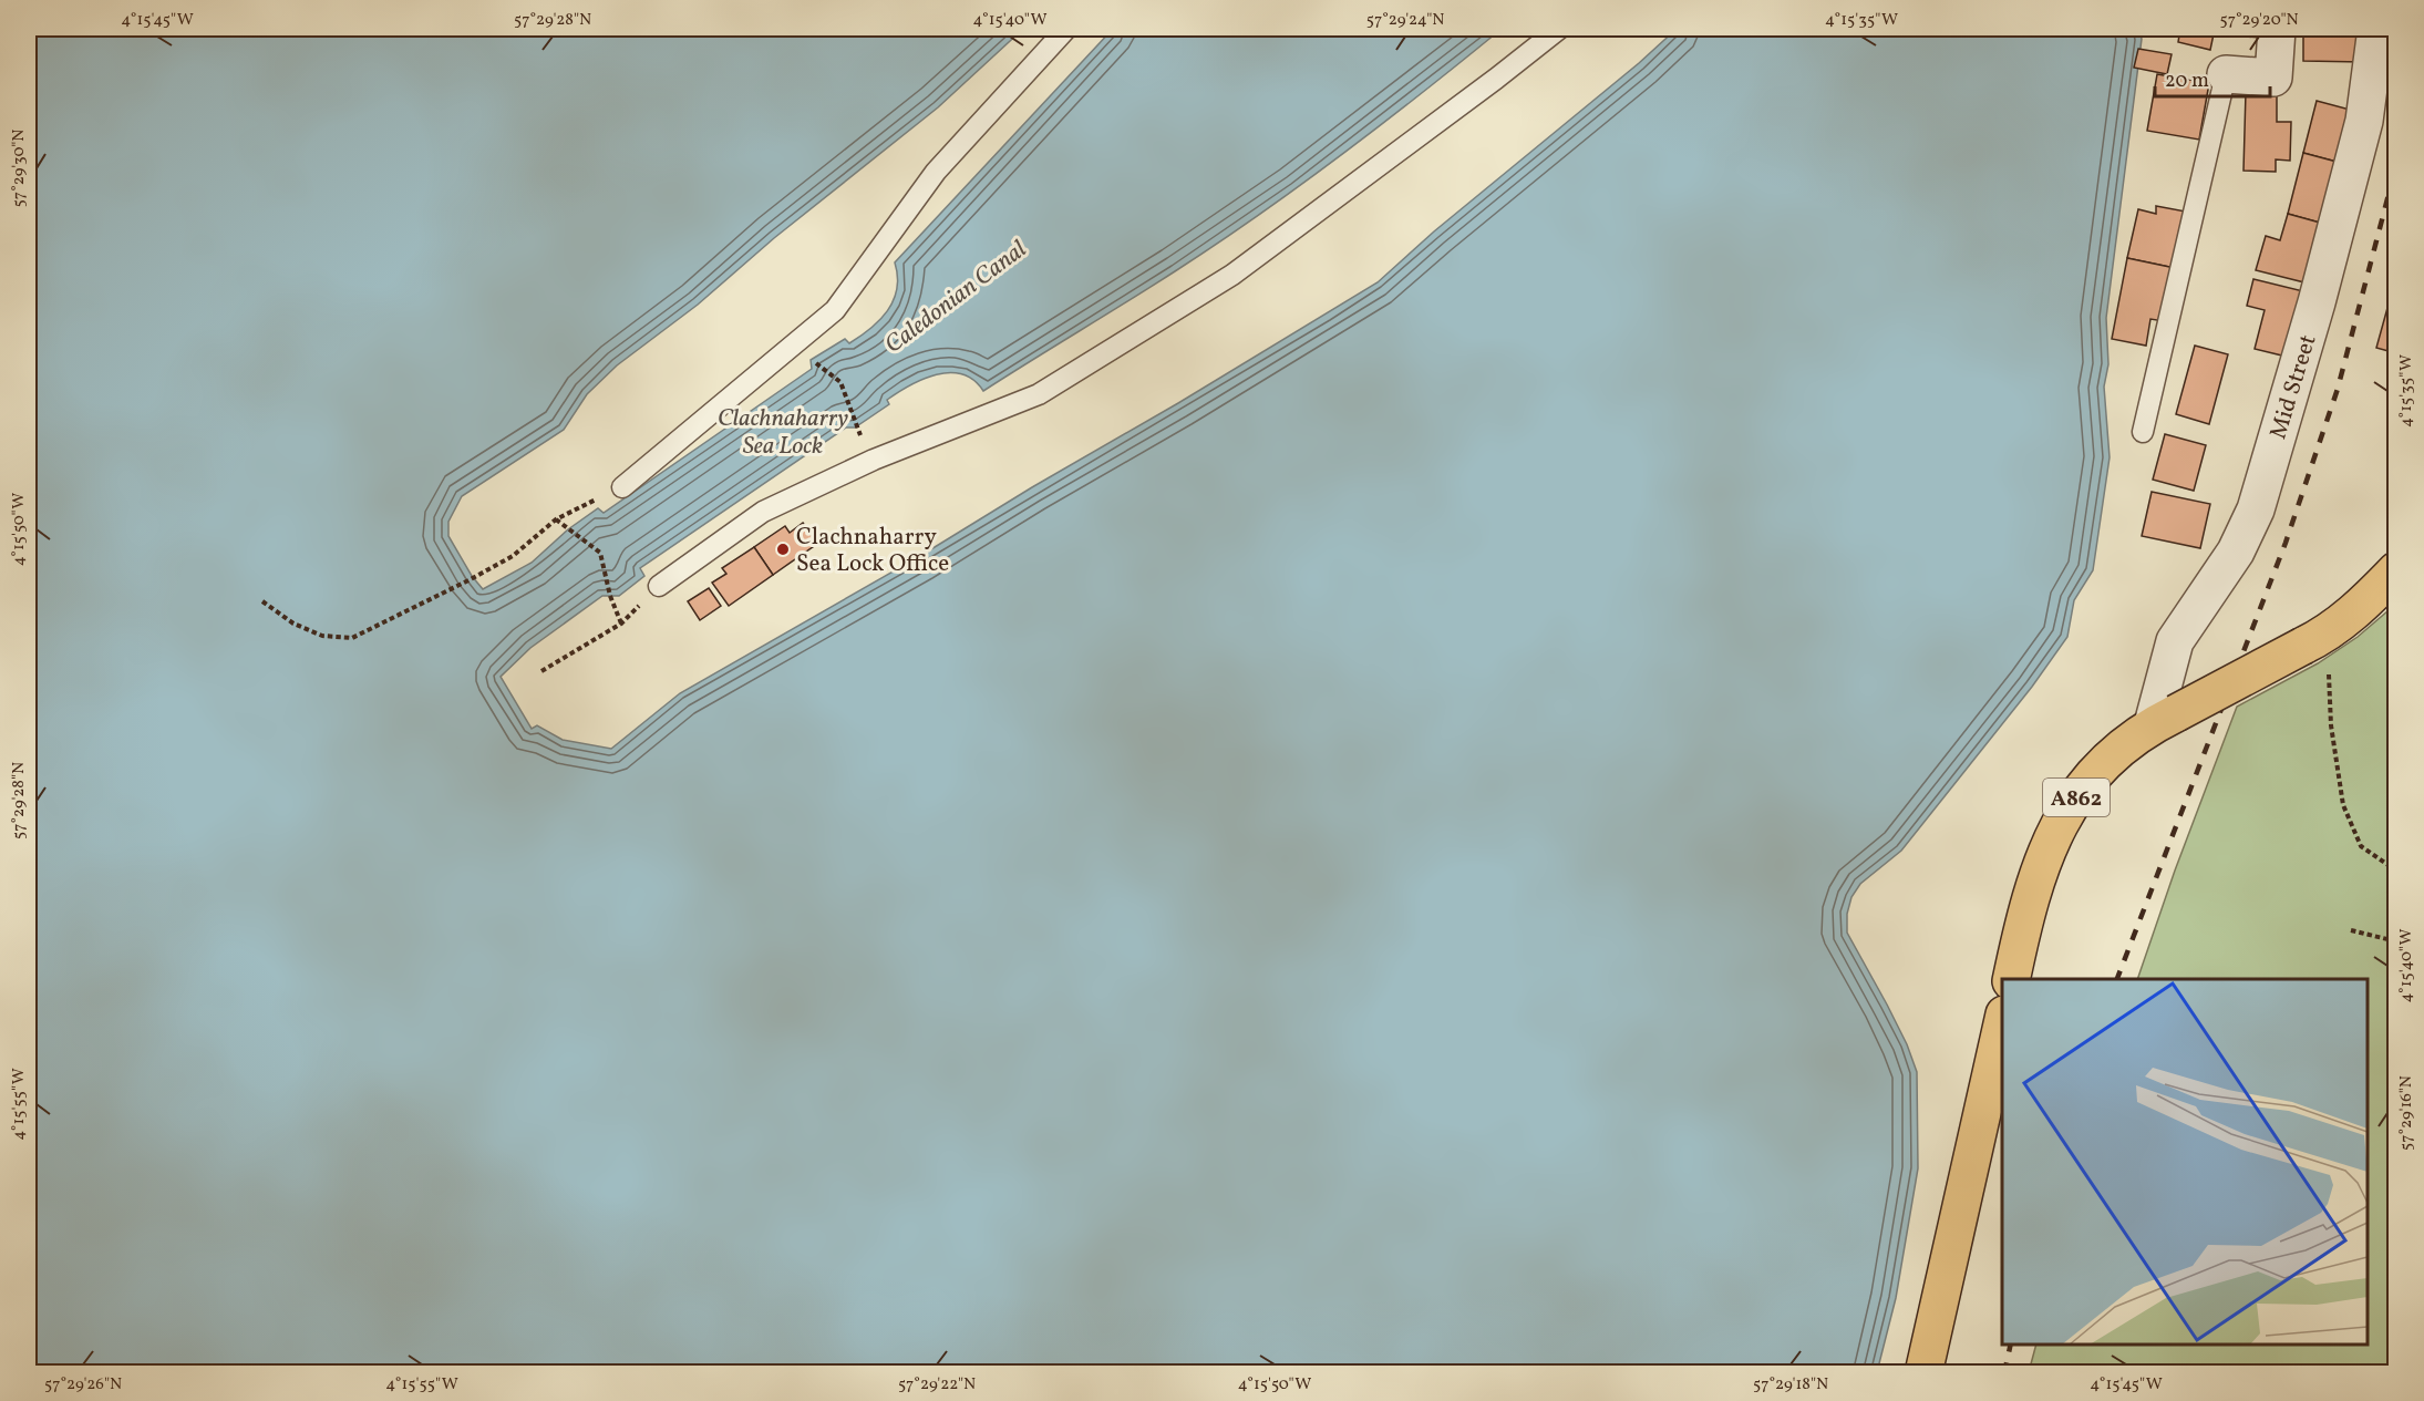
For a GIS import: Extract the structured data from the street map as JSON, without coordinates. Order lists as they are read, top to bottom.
{
  "streets": {
    "main road": ["A862"],
    "street": ["Mid Street"]
  },
  "crossings": [
    ["Mid Street", "A862"]
  ],
  "water": ["Caledonian Canal", "Clachnaharry Sea Lock"],
  "places": ["Clachnaharry Sea Lock Office"],
  "scale_bar": "20 m",
  "coordinates": [
    "4°15'45\"W",
    "57°29'28\"N",
    "4°15'40\"W",
    "57°29'24\"N",
    "4°15'35\"W",
    "57°29'20\"N",
    "57°29'30\"N",
    "4°15'50\"W",
    "4°15'55\"W",
    "57°29'16\"N",
    "57°29'26\"N",
    "57°29'22\"N",
    "57°29'18\"N"
  ]
}
